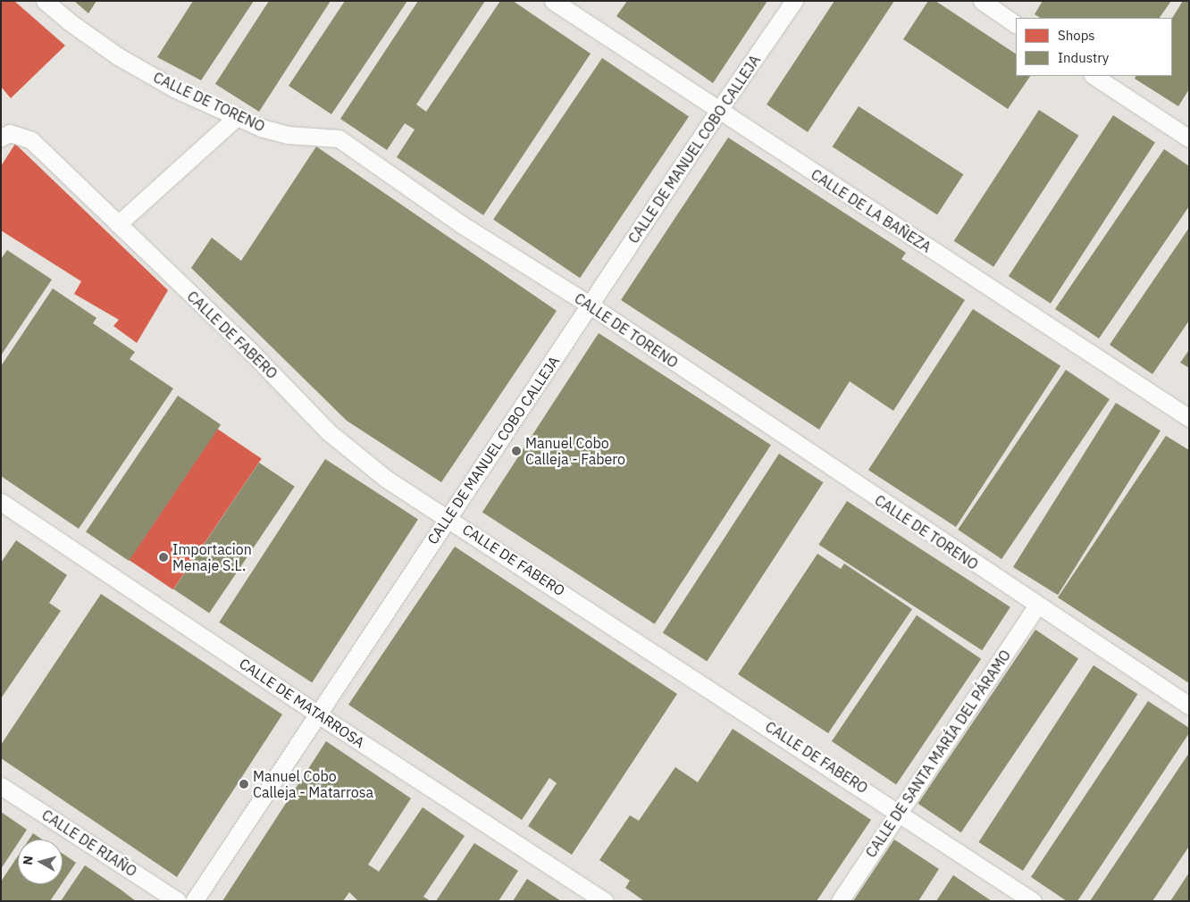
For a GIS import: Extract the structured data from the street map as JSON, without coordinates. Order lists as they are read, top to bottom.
{
  "streets": {
    "street": [
      "CALLE DE TORENO",
      "CALLE DE MANUEL COBO CALLEJA",
      "CALLE DE LA BAÑEZA",
      "CALLE DE FABERO",
      "CALLE DE MATARROSA",
      "CALLE DE SANTA MARÍA DEL PÁRAMO",
      "CALLE DE RIAÑO"
    ]
  },
  "crossings": [
    ["CALLE DE TORENO", "CALLE DE MANUEL COBO CALLEJA"],
    ["CALLE DE TORENO", "CALLE DE SANTA MARÍA DEL PÁRAMO"],
    ["CALLE DE MANUEL COBO CALLEJA", "CALLE DE LA BAÑEZA"],
    ["CALLE DE MANUEL COBO CALLEJA", "CALLE DE FABERO"],
    ["CALLE DE MANUEL COBO CALLEJA", "CALLE DE MATARROSA"],
    ["CALLE DE FABERO", "CALLE DE SANTA MARÍA DEL PÁRAMO"]
  ],
  "places": ["Manuel Cobo Calleja - Fabero", "Importacion Menaje S.L.", "Manuel Cobo Calleja - Matarrosa"],
  "legend": ["Shops", "Industry"],
  "north": "left"
}
